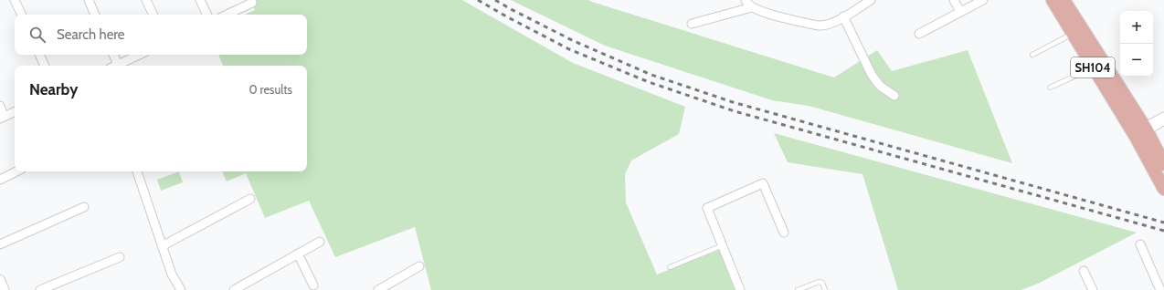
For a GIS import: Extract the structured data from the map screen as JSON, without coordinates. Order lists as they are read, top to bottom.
{
  "streets": {
    "main road": ["SH104"]
  },
  "page": {
    "map_buttons": ["+", "−"],
    "search": "Search here",
    "heading": ["Nearby", "0 results"]
  }
}
